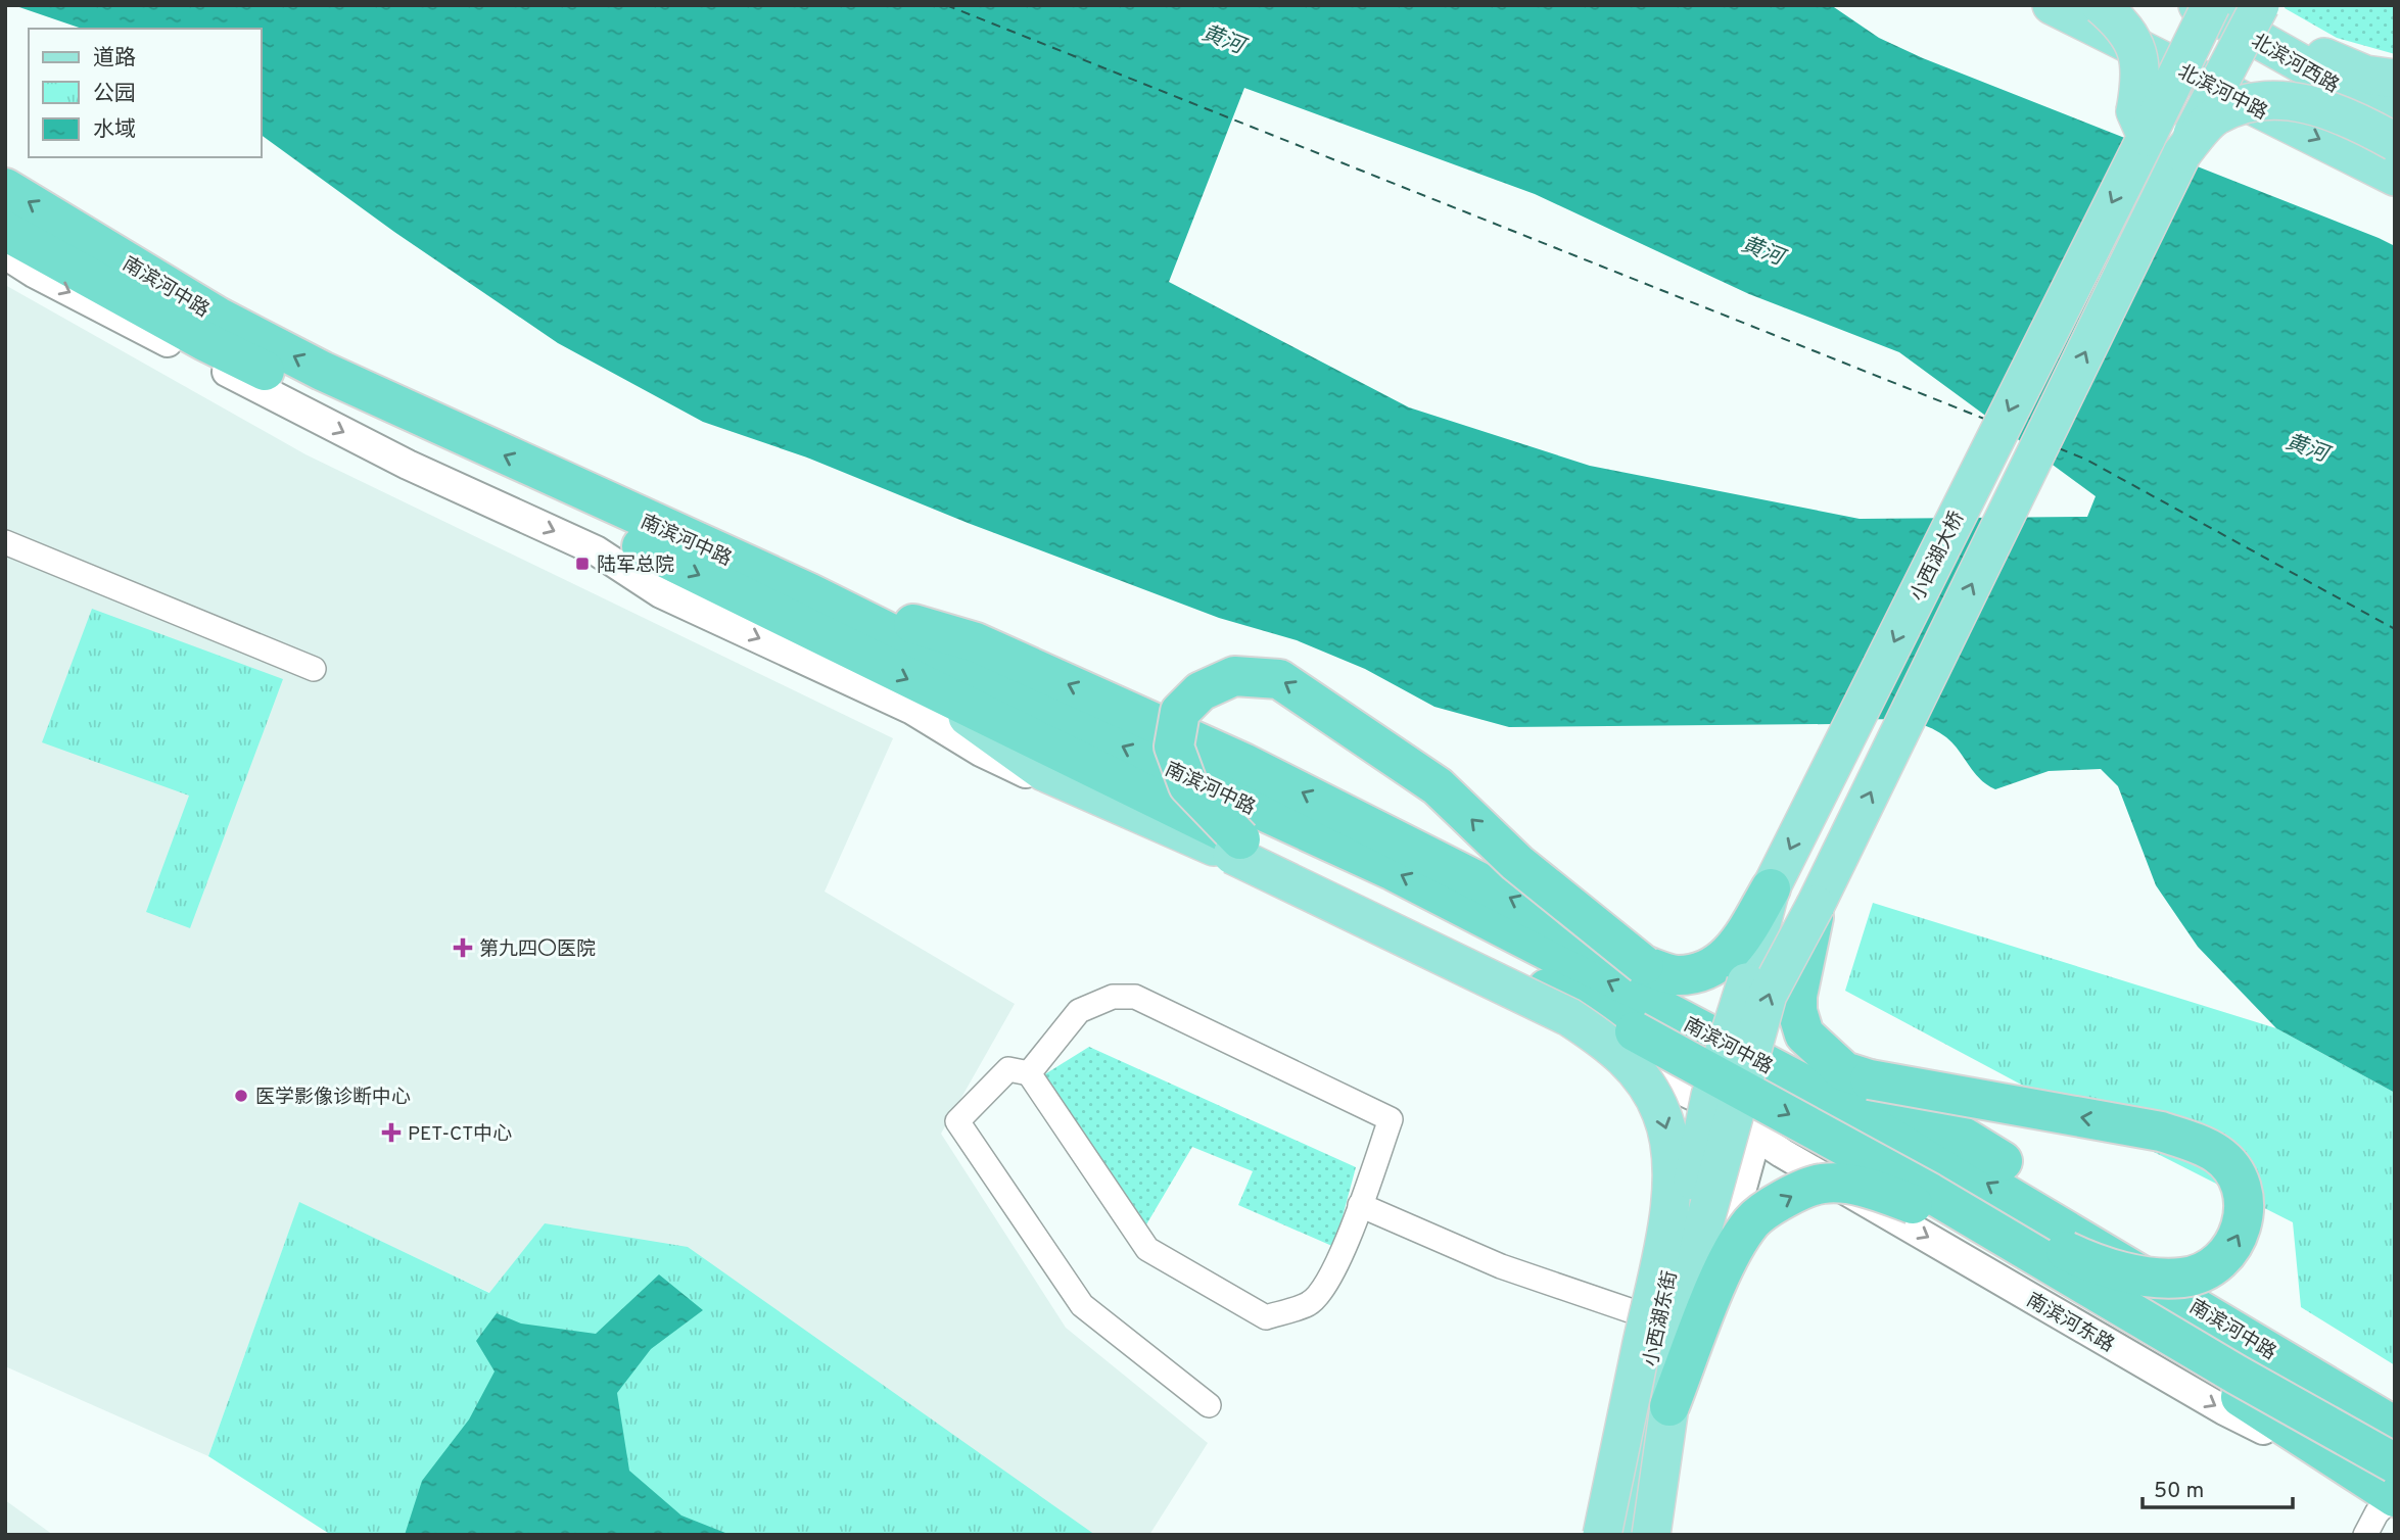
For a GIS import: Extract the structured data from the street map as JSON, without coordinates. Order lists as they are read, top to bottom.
{
  "streets": {
    "highway": ["南滨河中路"],
    "main road": ["北滨河西路", "北滨河中路", "小西湖大桥"],
    "street": ["小西湖东街", "南滨河东路"]
  },
  "crossings": [
    ["南滨河中路", "南滨河东路"],
    ["小西湖东街", "南滨河东路"]
  ],
  "one_way": ["南滨河东路"],
  "water": ["黄河"],
  "places": {
    "transit": ["陆军总院"],
    "health": ["第九四〇医院", "PET-CT中心"],
    "other": ["医学影像诊断中心"]
  },
  "legend": ["道路", "公园", "水域"],
  "scale_bar": "50 m"
}
